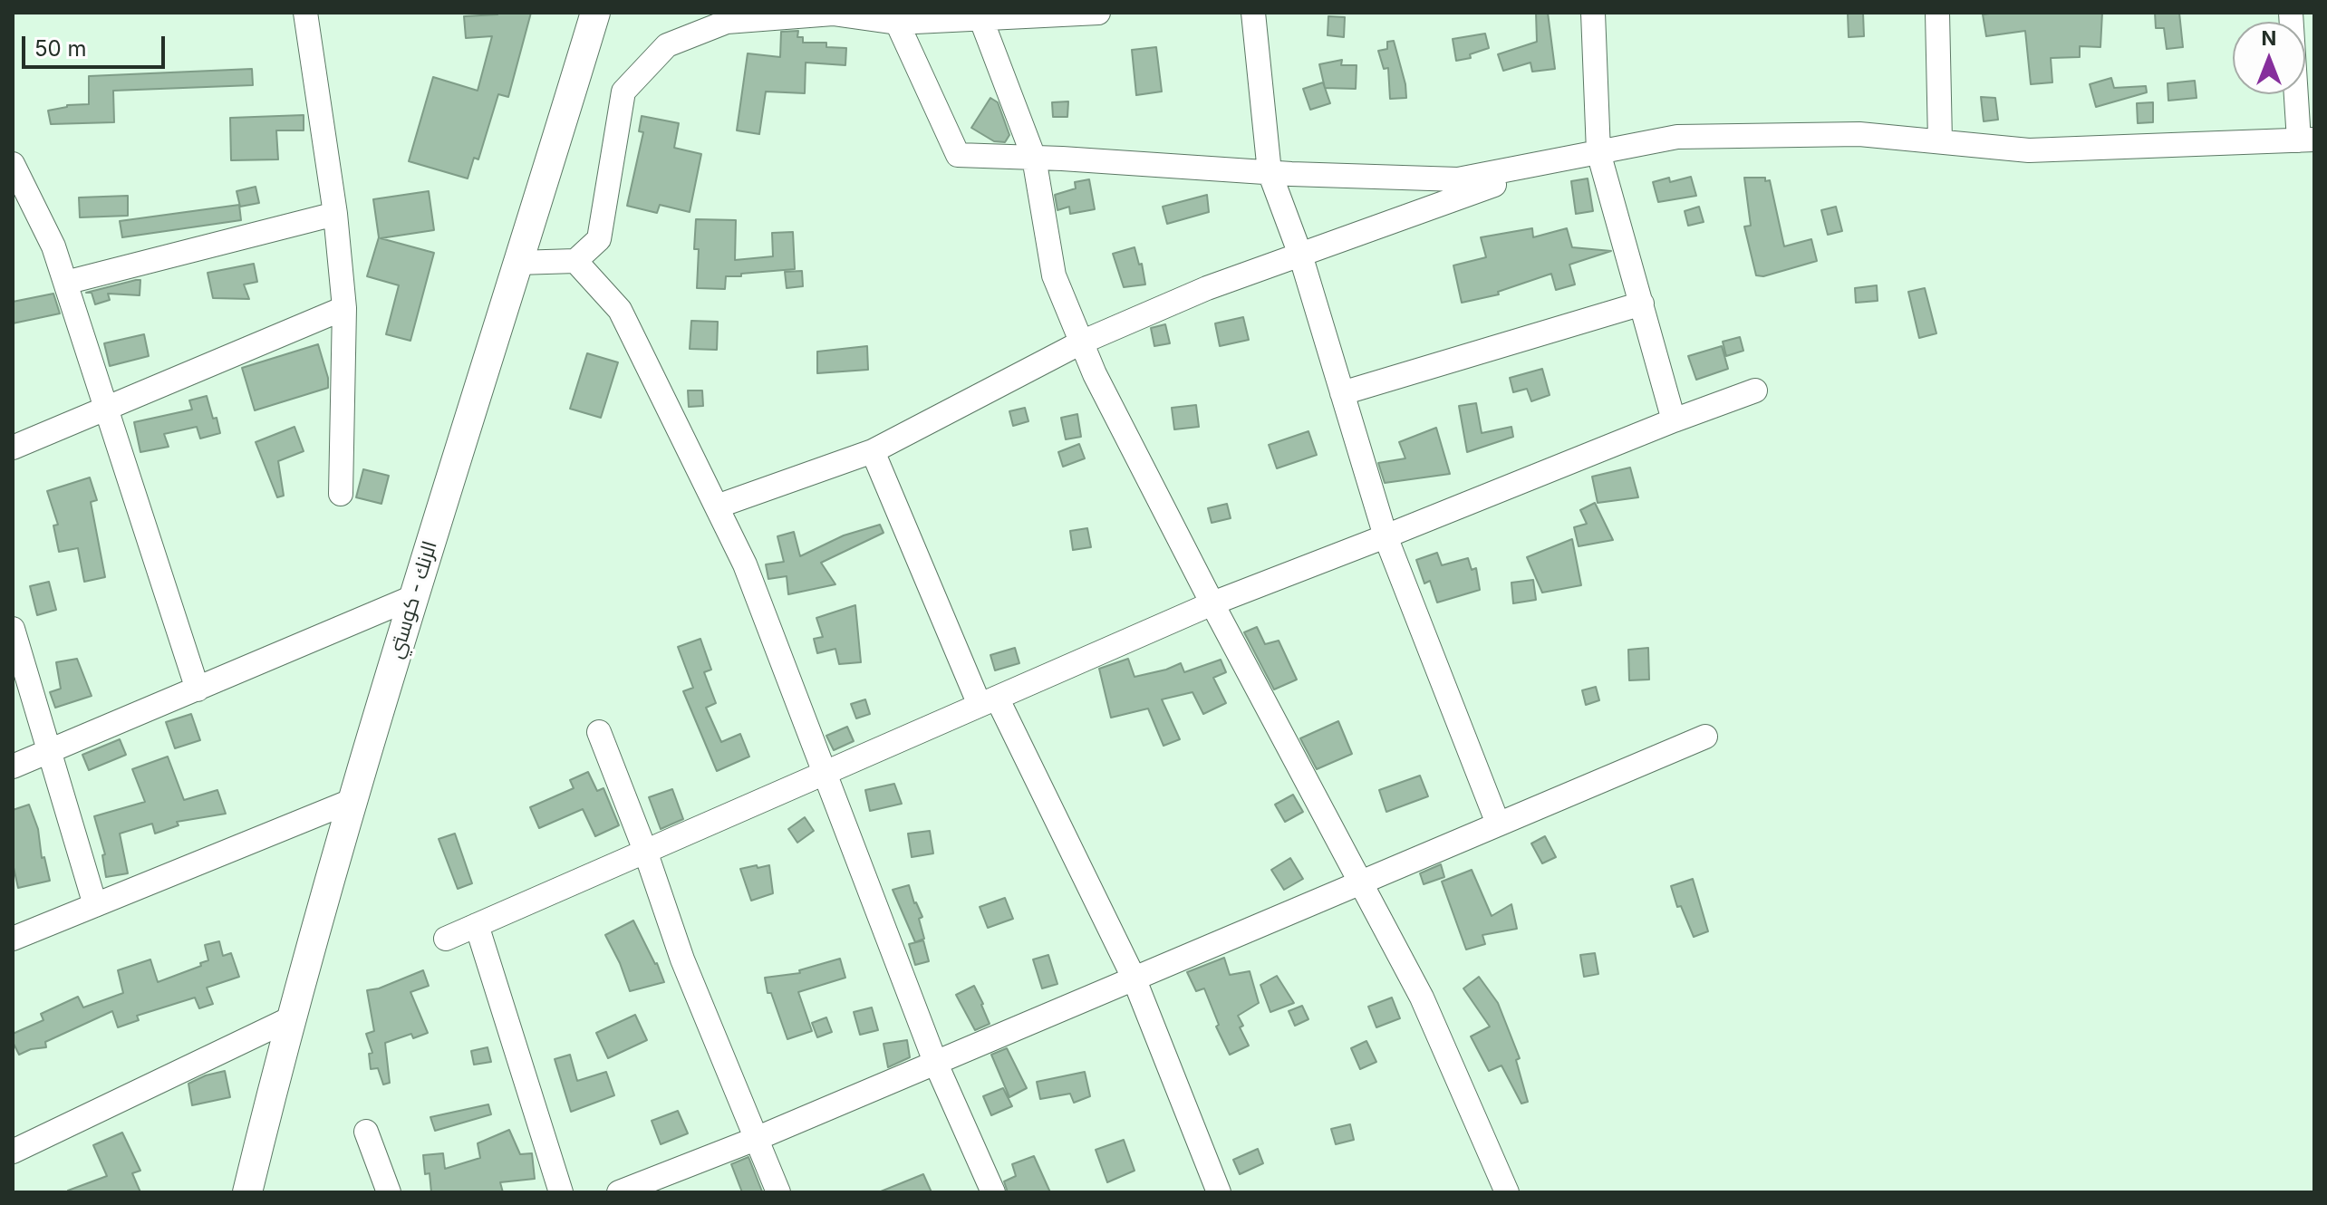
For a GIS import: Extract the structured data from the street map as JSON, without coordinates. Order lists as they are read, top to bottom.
{
  "streets": {
    "main road": ["الرنك - كوستي"]
  },
  "scale_bar": "50 m",
  "north": "top"
}
